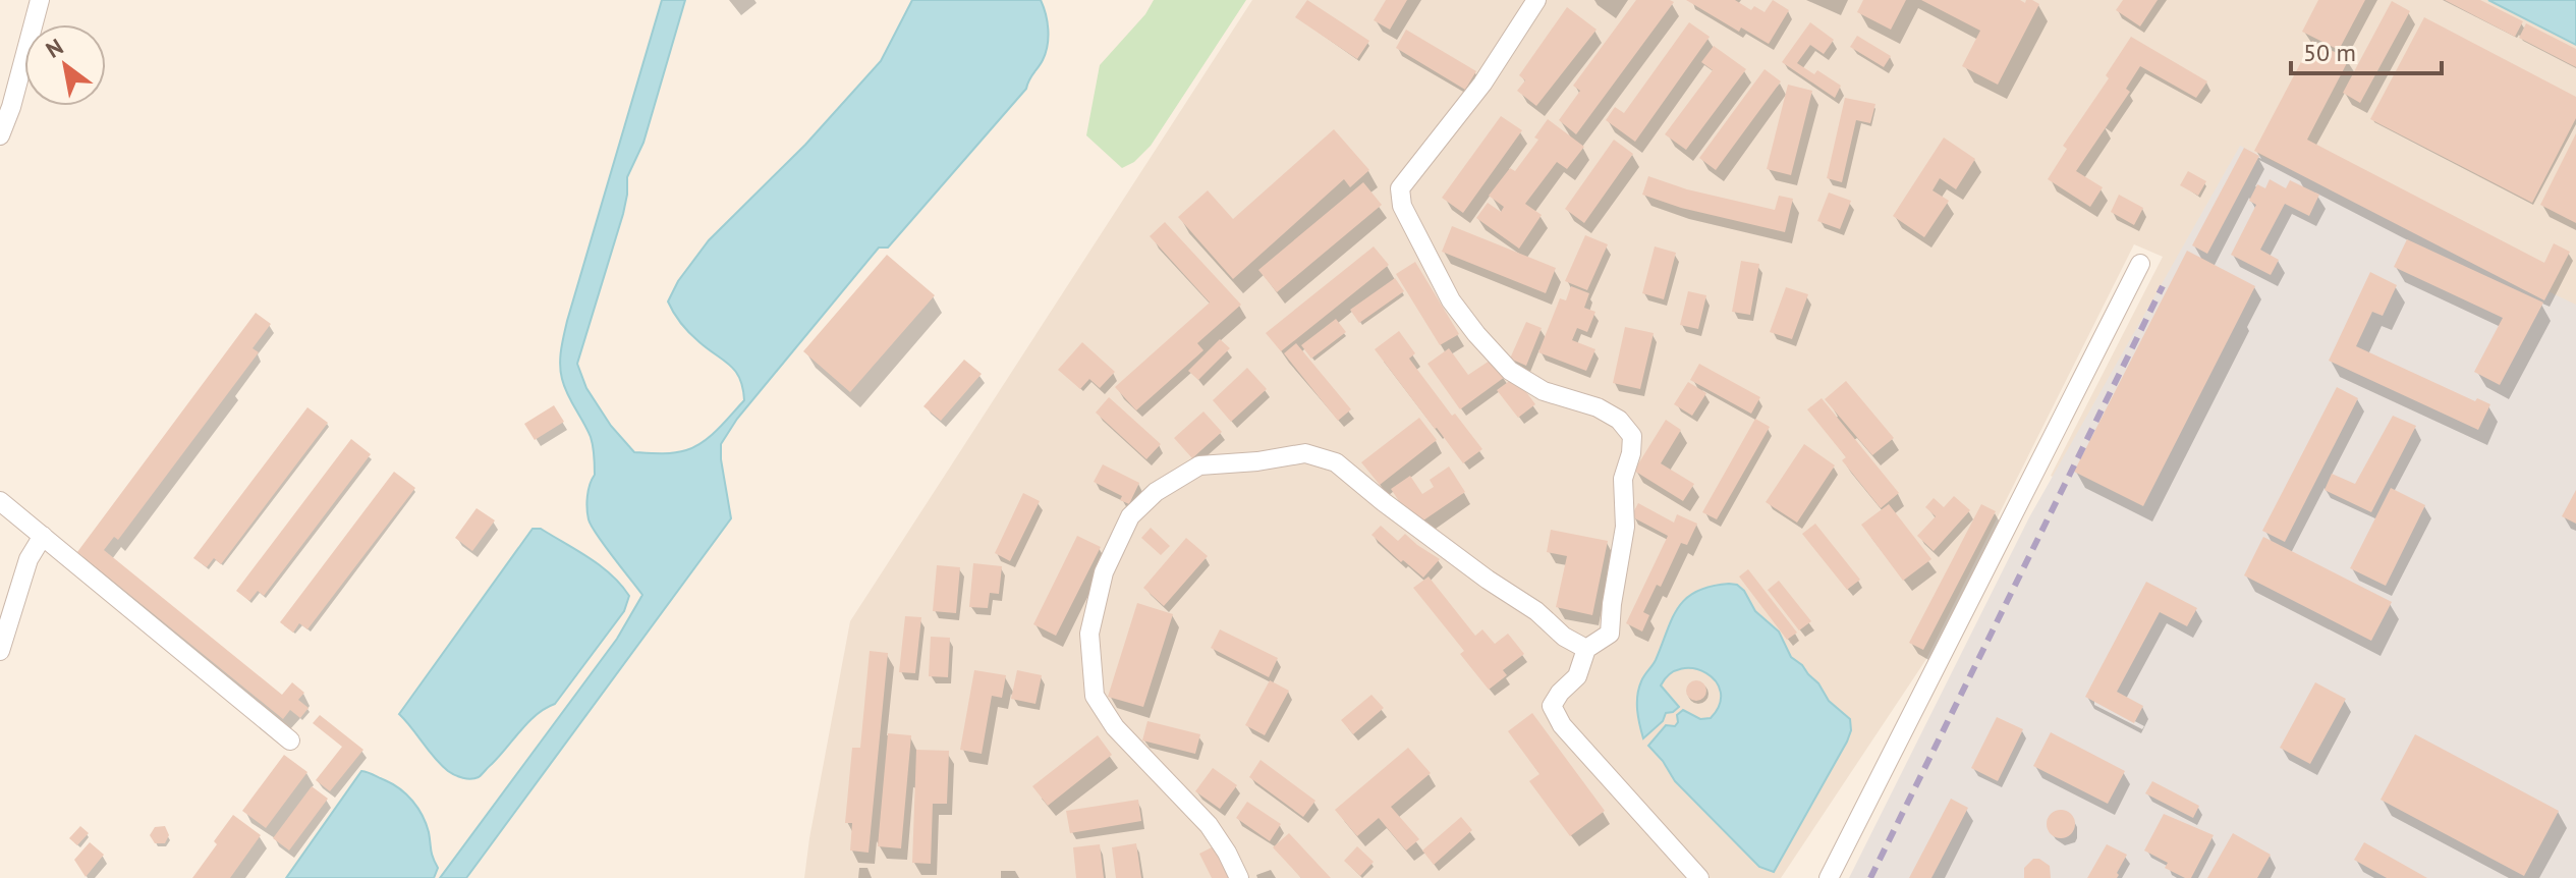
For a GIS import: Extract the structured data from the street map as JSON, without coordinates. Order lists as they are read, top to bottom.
{
  "scale_bar": "50 m",
  "north": "top left"
}
